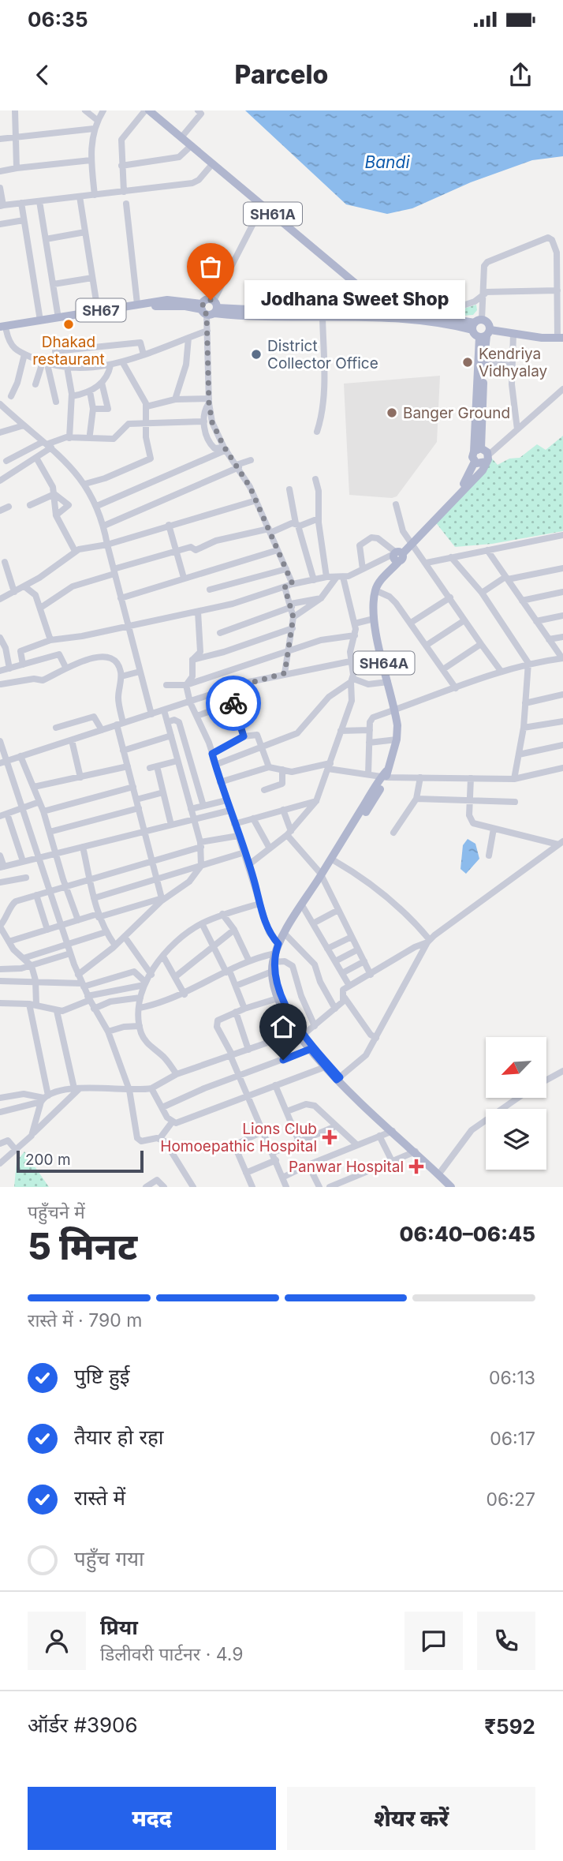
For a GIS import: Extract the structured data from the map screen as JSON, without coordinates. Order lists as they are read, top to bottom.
{
  "streets": {
    "main road": ["SH61A", "SH67", "SH64A"]
  },
  "crossings": [
    ["SH61A", "SH67"]
  ],
  "water": ["Bandi"],
  "places": {
    "other": [
      "Jodhana Sweet Shop",
      "Dhakad restaurant",
      "District Collector Office",
      "Kendriya Vidhyalay",
      "Banger Ground"
    ],
    "health": ["Lions Club Homoepathic Hospital", "Panwar Hospital"]
  },
  "scale_bar": "200 m",
  "north": "bottom left",
  "page": {
    "status": "06:35",
    "header": "Parcelo",
    "bubble": "Jodhana Sweet Shop",
    "scale": "200 m",
    "heading": ["5 मिनट", "पहुँचने में", "06:40–06:45"],
    "panel": [
      "प्रिया",
      "डिलीवरी पार्टनर · 4.9",
      "ऑर्डर #3906",
      "₹592"
    ],
    "bar": "रास्ते में · 790 m",
    "list": [
      ["पुष्टि हुई", "06:13"],
      ["तैयार हो रहा", "06:17"],
      ["रास्ते में", "06:27"],
      "पहुँच गया"
    ],
    "buttons": ["मदद", "शेयर करें"]
  }
}
